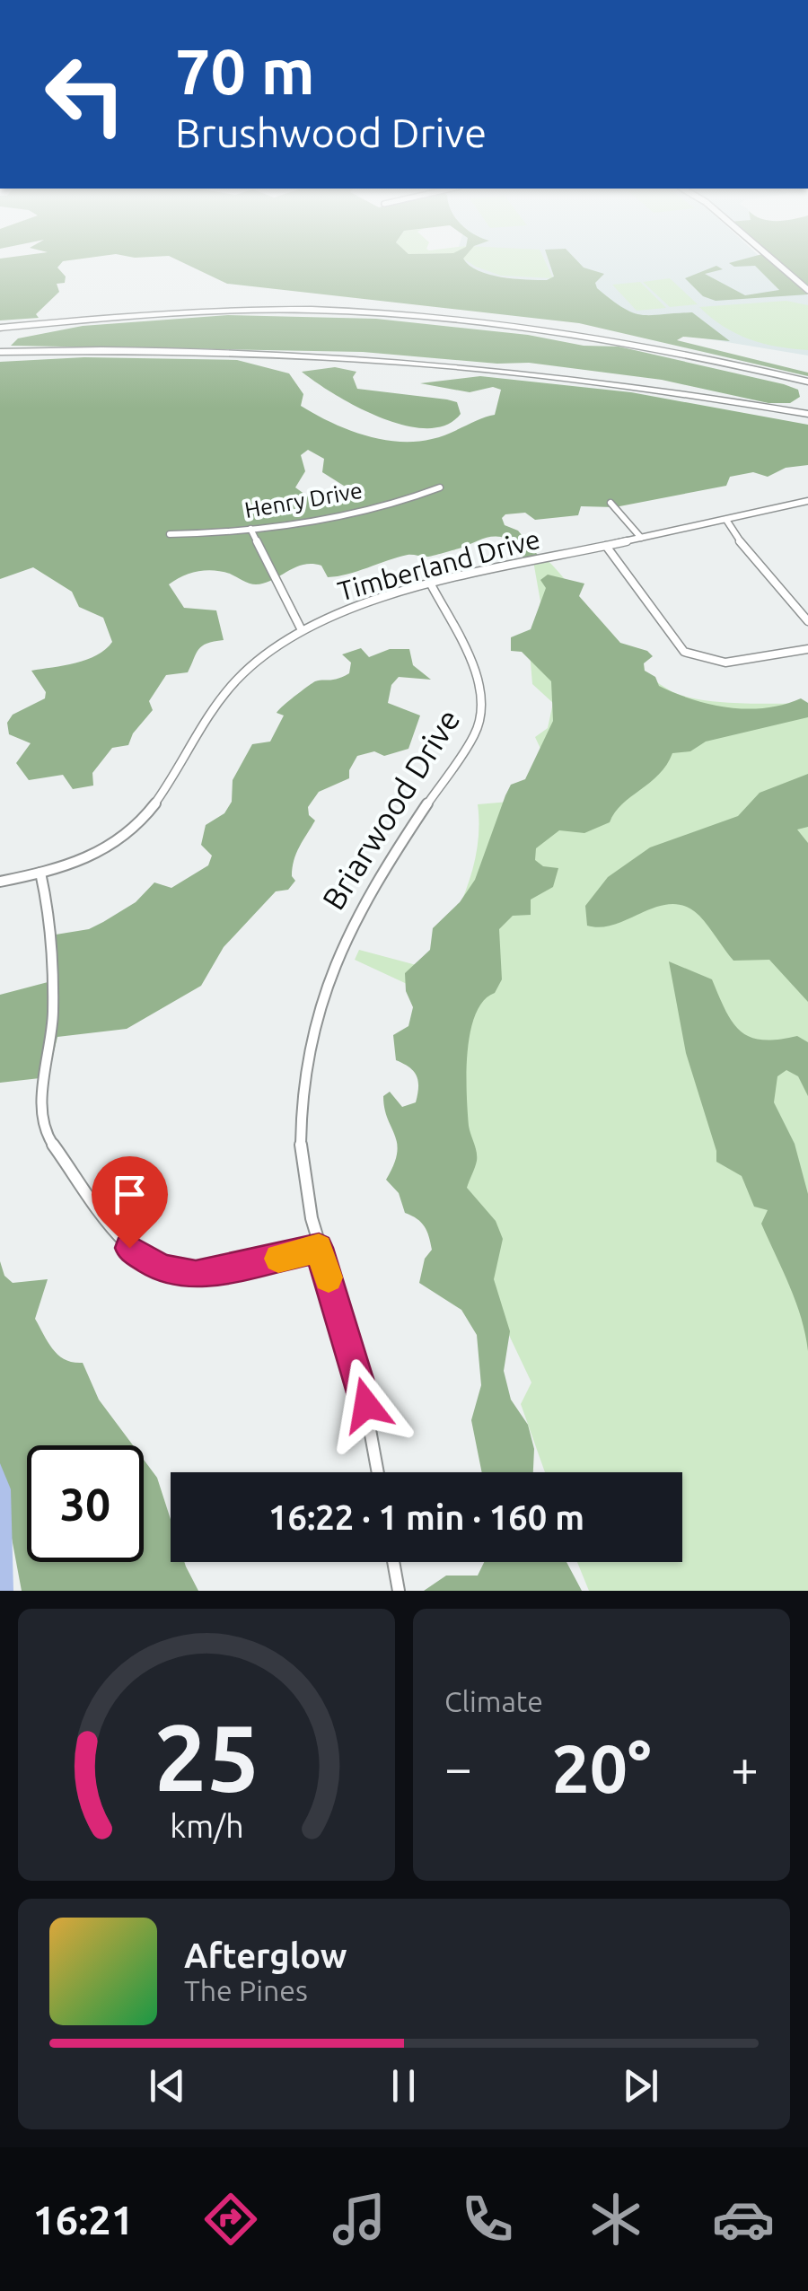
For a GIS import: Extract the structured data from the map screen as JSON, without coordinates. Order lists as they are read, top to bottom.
{
  "streets": {
    "street": ["Henry Drive", "Timberland Drive", "Briarwood Drive"]
  },
  "crossings": [
    ["Timberland Drive", "Briarwood Drive"]
  ],
  "page": {
    "turn": ["70 m", "Brushwood Drive"],
    "limit": "30",
    "trip": "16:22 · 1 min · 160 m",
    "tile": "Climate",
    "heat": ["−", "20°", "+"],
    "song": ["Afterglow", "The Pines"],
    "tabs": "16:21",
    "gauge": ["25", "km/h"]
  }
}
